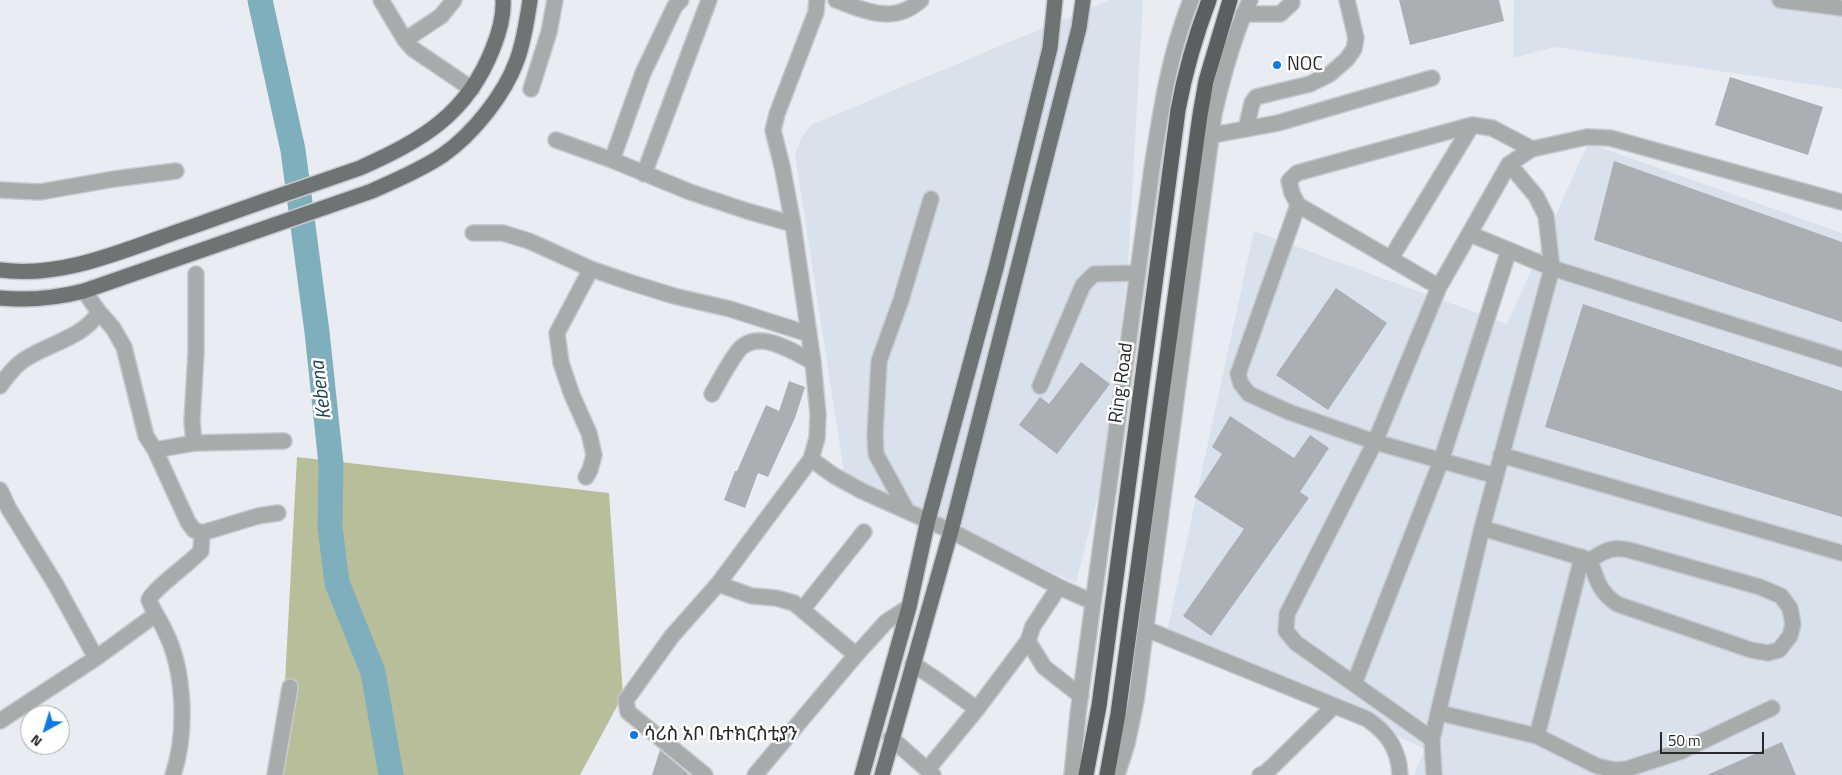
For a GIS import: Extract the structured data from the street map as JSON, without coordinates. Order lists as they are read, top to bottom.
{
  "streets": {
    "highway": ["Ring Road"]
  },
  "water": ["Kebena"],
  "places": ["NOC", "ሳሪስ አቦ ቤተክርስቲያን"],
  "scale_bar": "50 m",
  "north": "bottom left"
}
